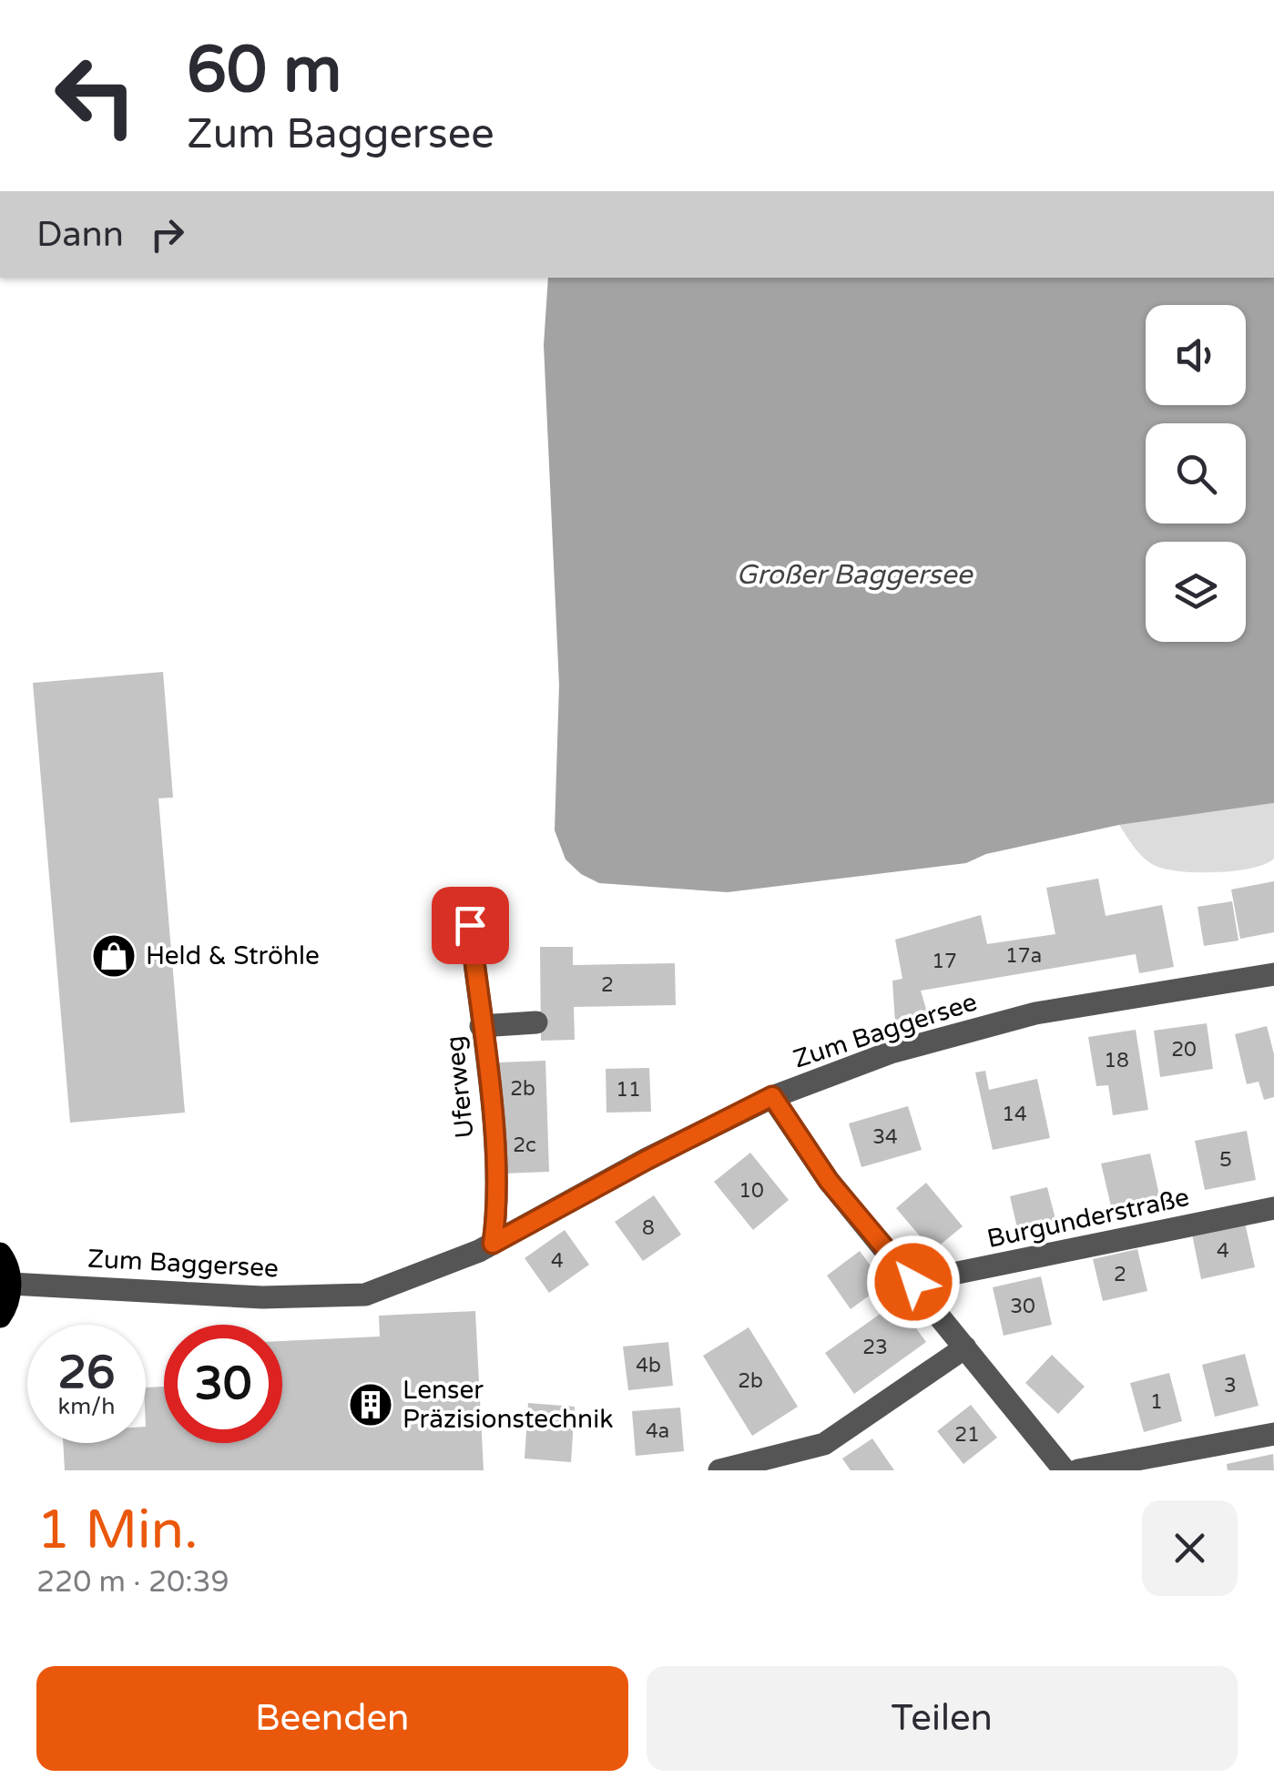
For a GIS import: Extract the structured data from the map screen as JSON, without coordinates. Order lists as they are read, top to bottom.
{
  "streets": {
    "street": ["Zum Baggersee", "Uferweg", "Burgunderstraße"]
  },
  "crossings": [
    ["Zum Baggersee", "Uferweg"]
  ],
  "water": ["Großer Baggersee"],
  "places": {
    "shop": ["Held & Ströhle"],
    "building": ["Lenser Präzisionstechnik"]
  },
  "house_numbers": [
    "17a",
    "17",
    "2",
    "20",
    "18",
    "2b",
    "11",
    "14",
    "34",
    "2c",
    "5",
    "10",
    "8",
    "4",
    "4",
    "2",
    "30",
    "23",
    "4b",
    "2b",
    "3",
    "1",
    "4a",
    "21"
  ],
  "page": {
    "turn": ["60 m", "Zum Baggersee"],
    "then": "Dann",
    "speed": "26 km/h",
    "limit": "30",
    "heading": ["1 Min.", "220 m · 20:39"],
    "buttons": ["Beenden", "Teilen"]
  }
}
